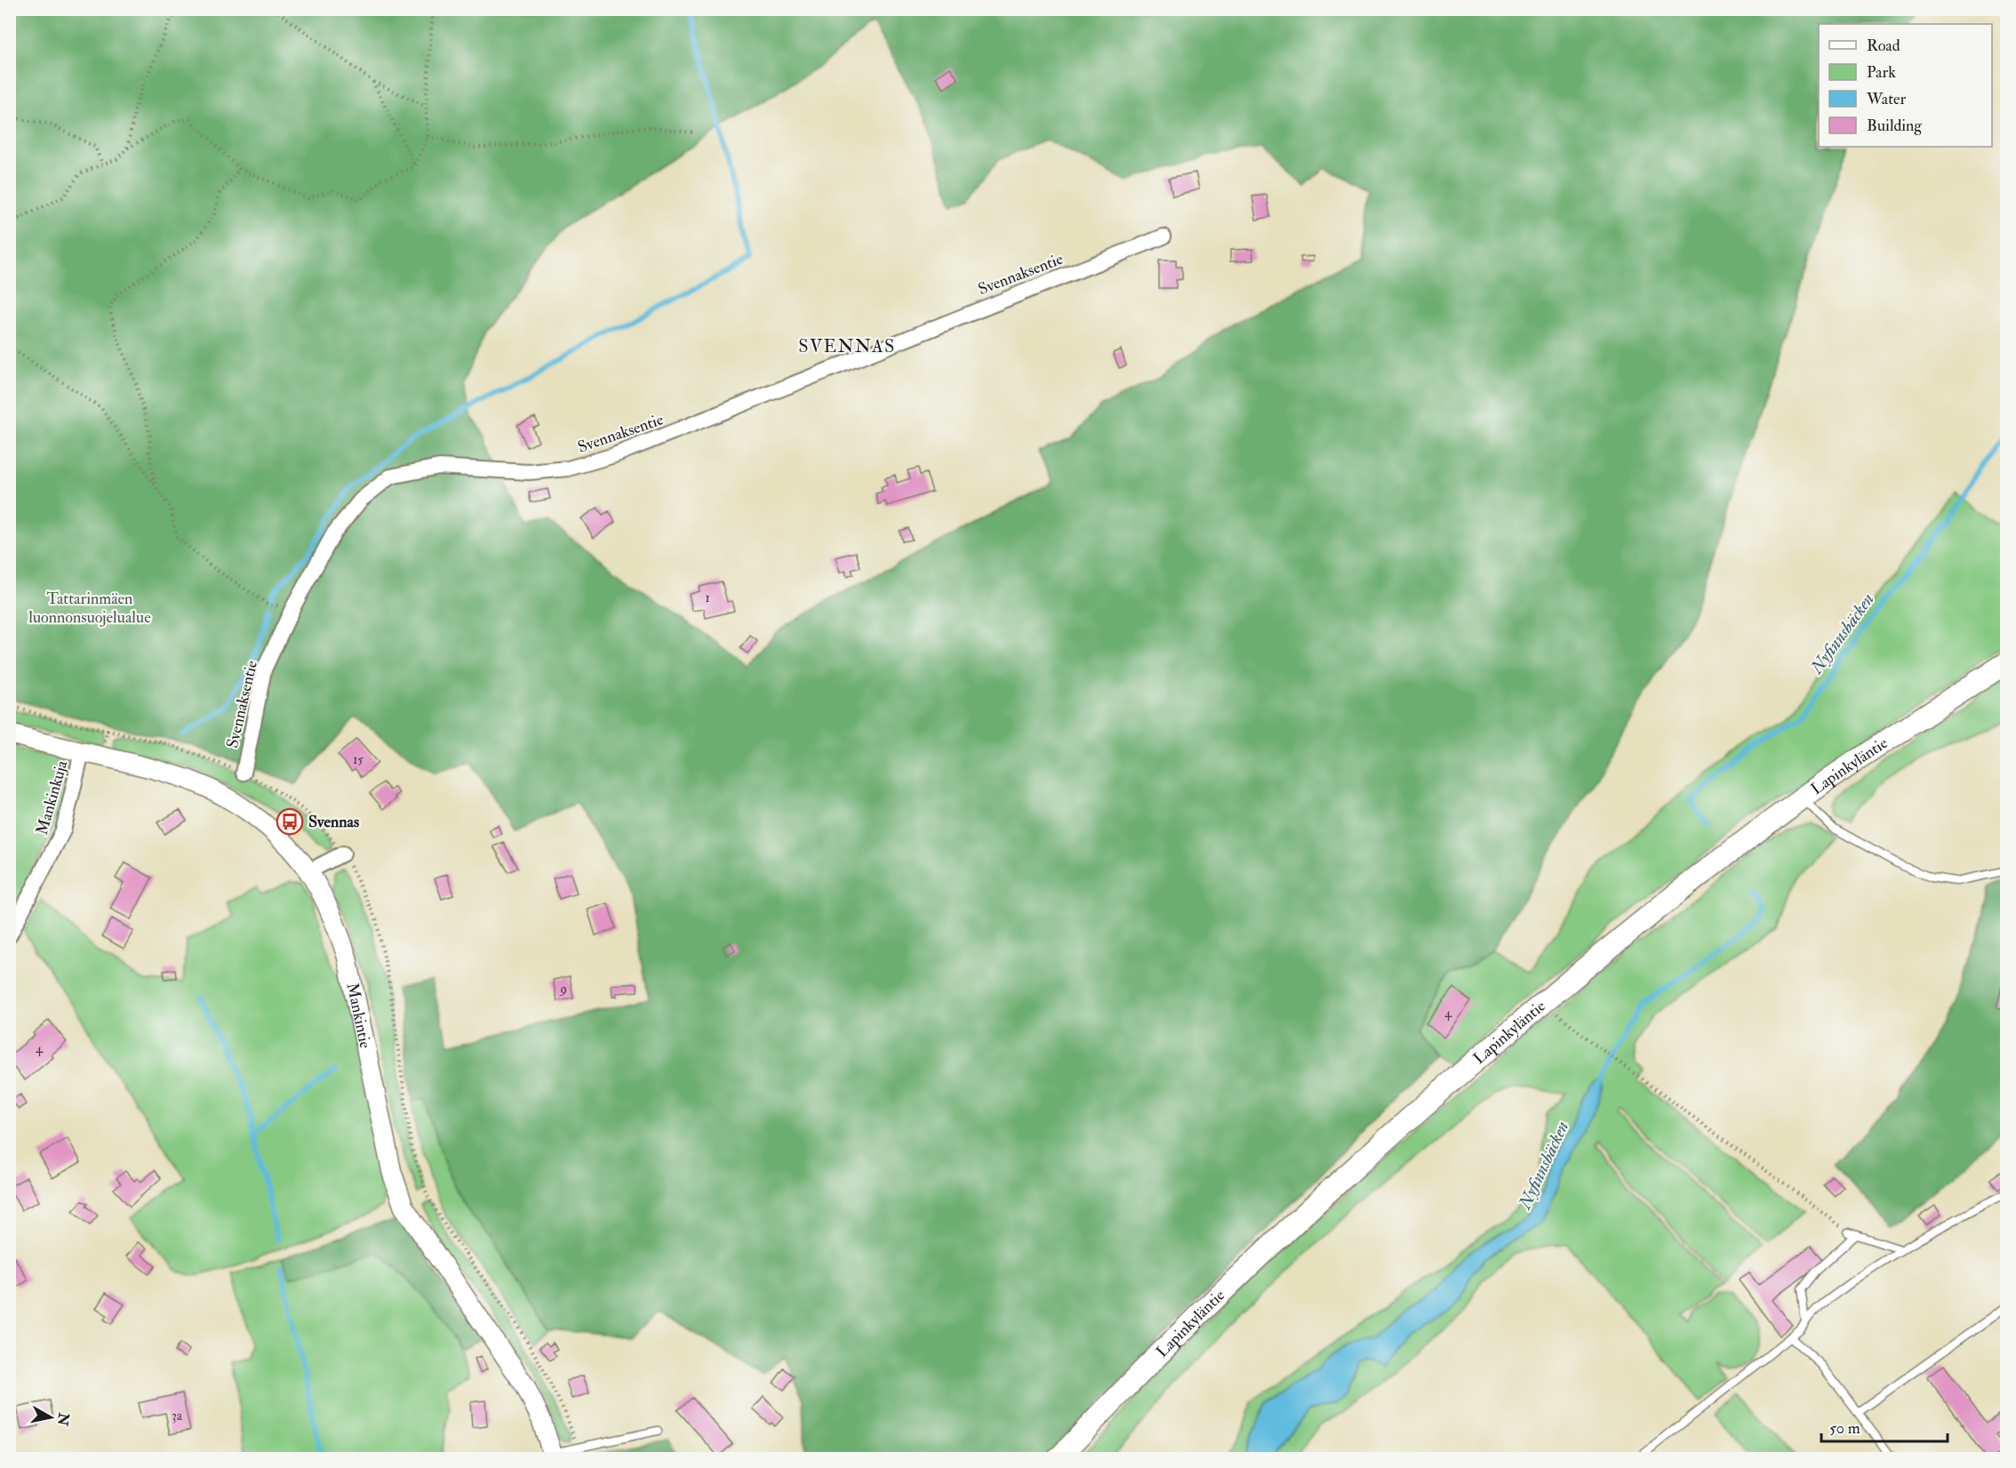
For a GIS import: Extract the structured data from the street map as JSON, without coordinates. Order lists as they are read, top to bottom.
{
  "streets": {
    "main road": ["Lapinkyläntie"],
    "street": ["Svennaksentie", "Mankinkuja", "Mankintie"]
  },
  "crossings": [
    ["Mankinkuja", "Mankintie"]
  ],
  "districts": ["SVENNAS"],
  "water": ["Nyfinnsbäcken"],
  "parks": ["Tattarinmäen luonnonsuojelualue"],
  "places": {
    "bus stop": ["Svennas"]
  },
  "house_numbers": [
    "1",
    "15",
    "9",
    "4",
    "4",
    "3a"
  ],
  "legend": [
    "Road",
    "Park",
    "Water",
    "Building"
  ],
  "scale_bar": "50 m",
  "north": "right"
}
